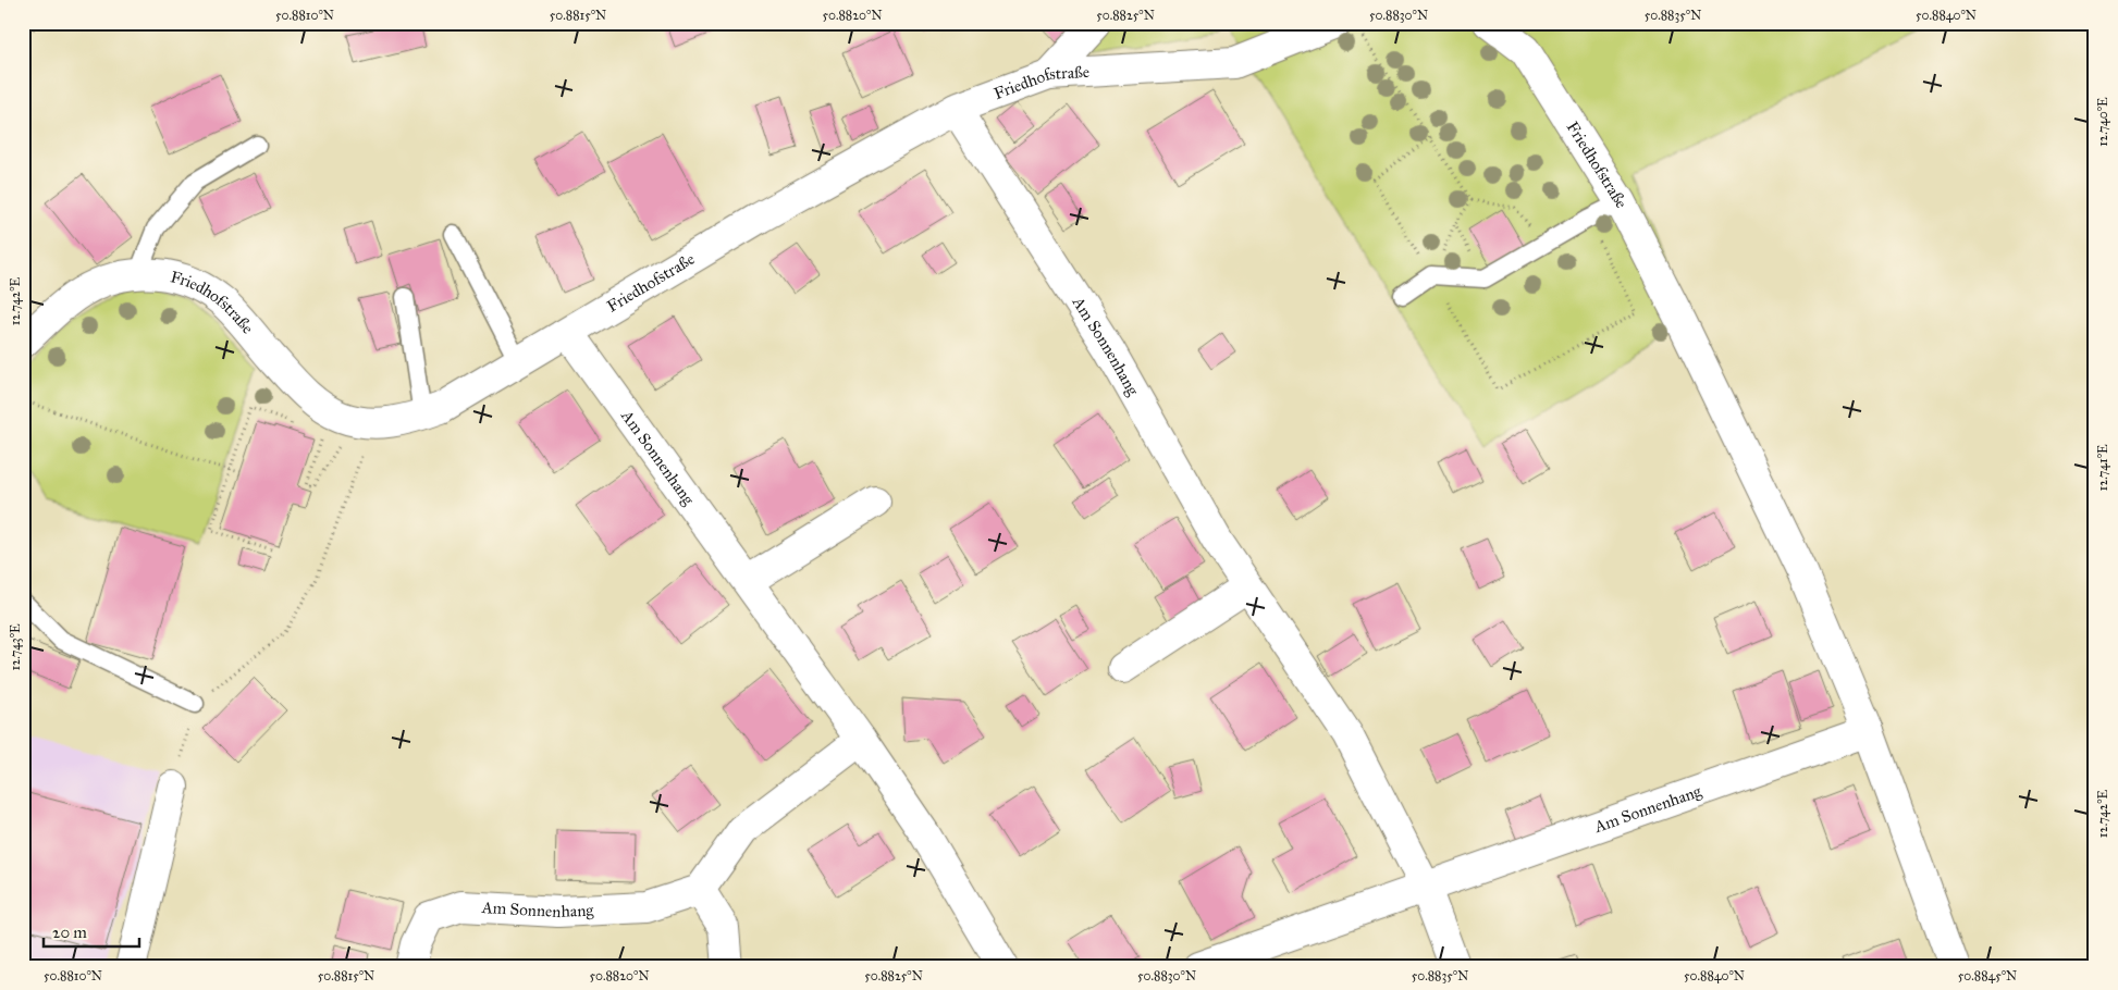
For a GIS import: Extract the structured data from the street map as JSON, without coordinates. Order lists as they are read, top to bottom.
{
  "streets": {
    "street": ["Friedhofstraße", "Am Sonnenhang"]
  },
  "crossings": [
    ["Friedhofstraße", "Am Sonnenhang"]
  ],
  "scale_bar": "20 m",
  "coordinates": [
    "50.8810°N",
    "50.8815°N",
    "50.8820°N",
    "50.8825°N",
    "50.8830°N",
    "50.8835°N",
    "50.8840°N",
    "12.740°E",
    "12.742°E",
    "12.741°E",
    "12.743°E",
    "50.8845°N"
  ]
}
